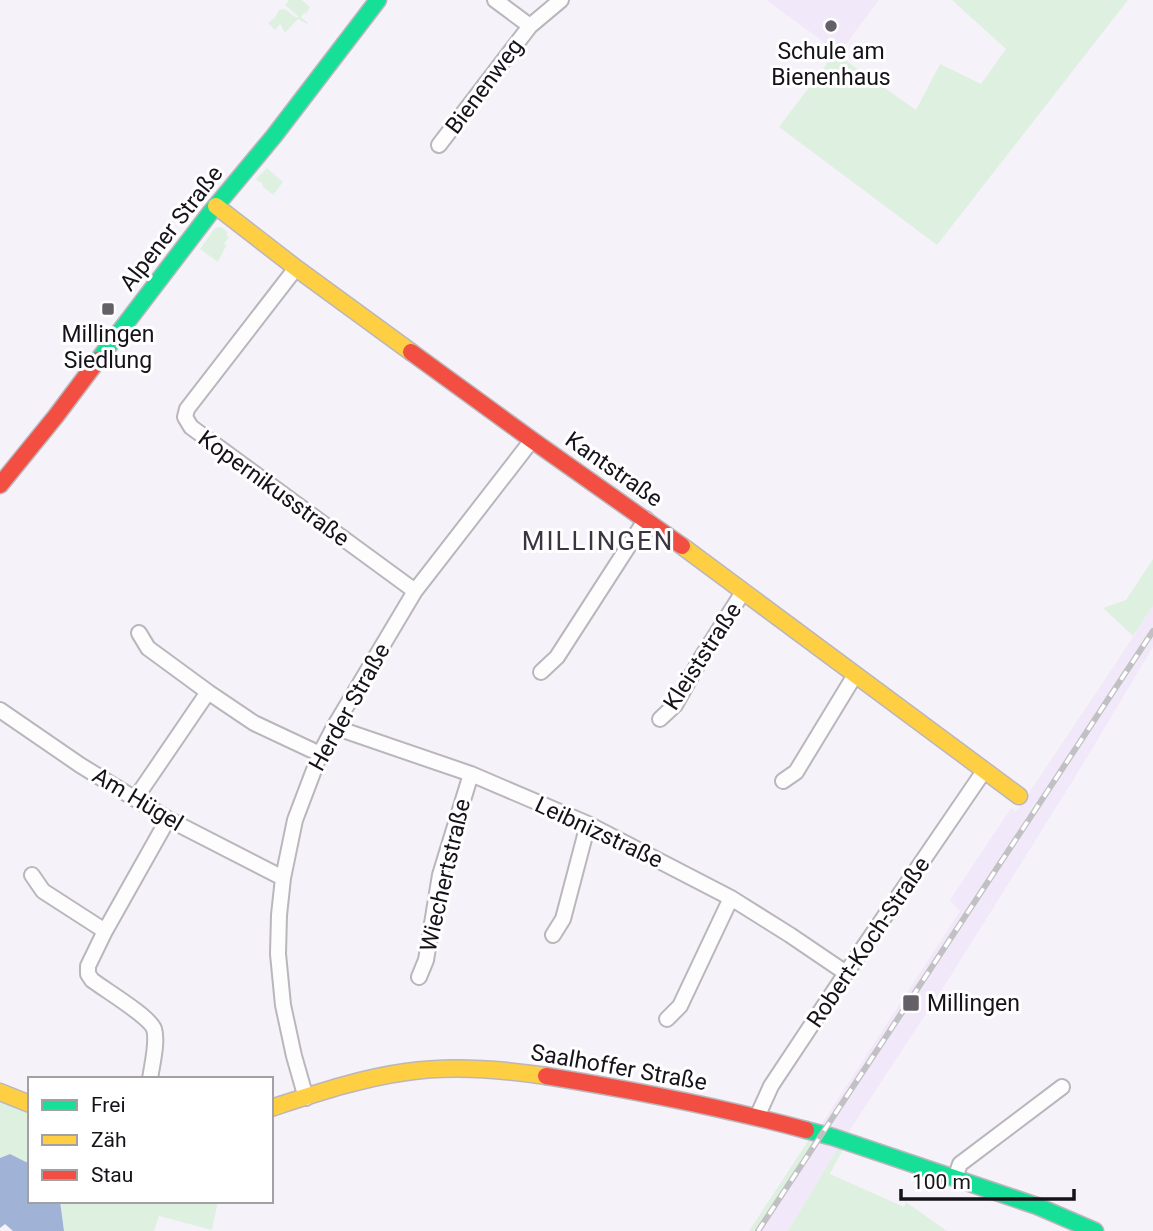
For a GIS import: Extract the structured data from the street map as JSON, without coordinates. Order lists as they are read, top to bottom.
{
  "streets": {
    "street": [
      "Bienenweg",
      "Alpener Straße",
      "Kantstraße",
      "Kopernikusstraße",
      "Kleiststraße",
      "Herder Straße",
      "Am Hügel",
      "Leibnizstraße",
      "Wiechertstraße",
      "Robert-Koch-Straße",
      "Saalhoffer Straße"
    ]
  },
  "crossings": [
    ["Alpener Straße", "Kantstraße"],
    ["Kantstraße", "Kopernikusstraße"],
    ["Kantstraße", "Kleiststraße"],
    ["Kantstraße", "Herder Straße"],
    ["Kantstraße", "Robert-Koch-Straße"],
    ["Kopernikusstraße", "Herder Straße"],
    ["Herder Straße", "Am Hügel"],
    ["Herder Straße", "Leibnizstraße"],
    ["Herder Straße", "Saalhoffer Straße"],
    ["Leibnizstraße", "Wiechertstraße"],
    ["Leibnizstraße", "Robert-Koch-Straße"],
    ["Robert-Koch-Straße", "Saalhoffer Straße"]
  ],
  "districts": ["MILLINGEN"],
  "places": {
    "other": ["Schule am Bienenhaus"],
    "transit": ["Millingen Siedlung", "Millingen"]
  },
  "legend": ["Frei", "Zäh", "Stau"],
  "scale_bar": "100 m"
}
